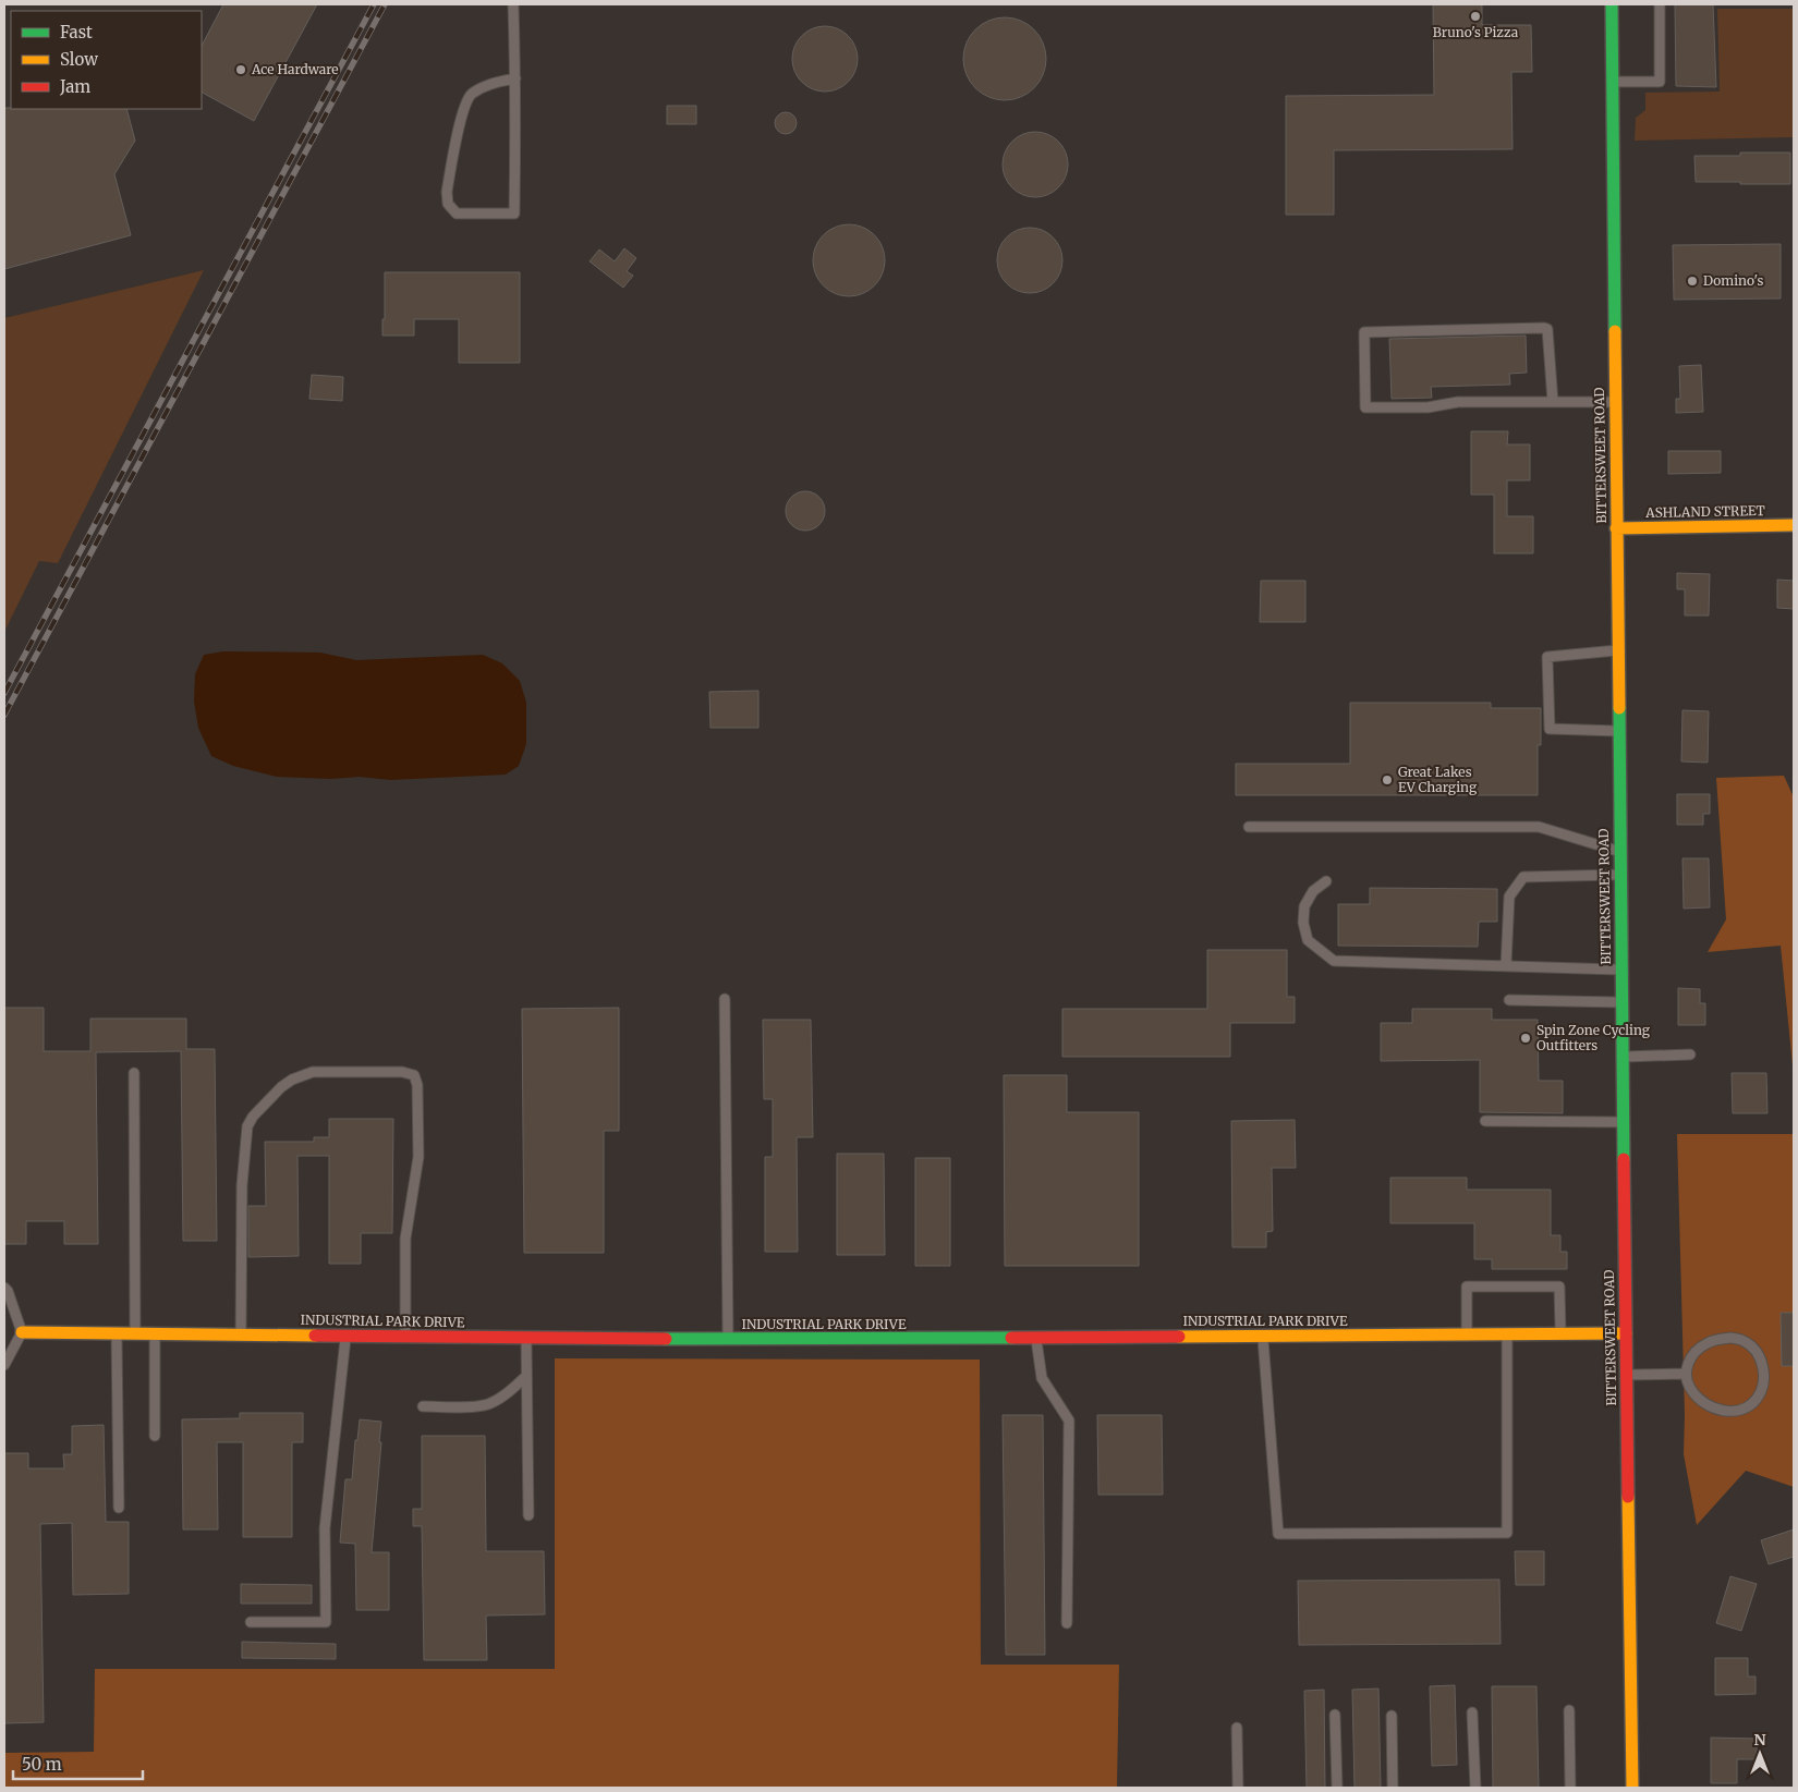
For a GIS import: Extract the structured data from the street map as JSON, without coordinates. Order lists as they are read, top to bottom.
{
  "streets": {
    "street": ["BITTERSWEET ROAD", "ASHLAND STREET", "INDUSTRIAL PARK DRIVE"]
  },
  "crossings": [
    ["BITTERSWEET ROAD", "ASHLAND STREET"],
    ["BITTERSWEET ROAD", "INDUSTRIAL PARK DRIVE"]
  ],
  "places": [
    "Bruno's Pizza",
    "Ace Hardware",
    "Domino's",
    "Great Lakes EV Charging",
    "Spin Zone Cycling Outfitters"
  ],
  "legend": ["Fast", "Slow", "Jam"],
  "scale_bar": "50 m",
  "north": "top"
}
